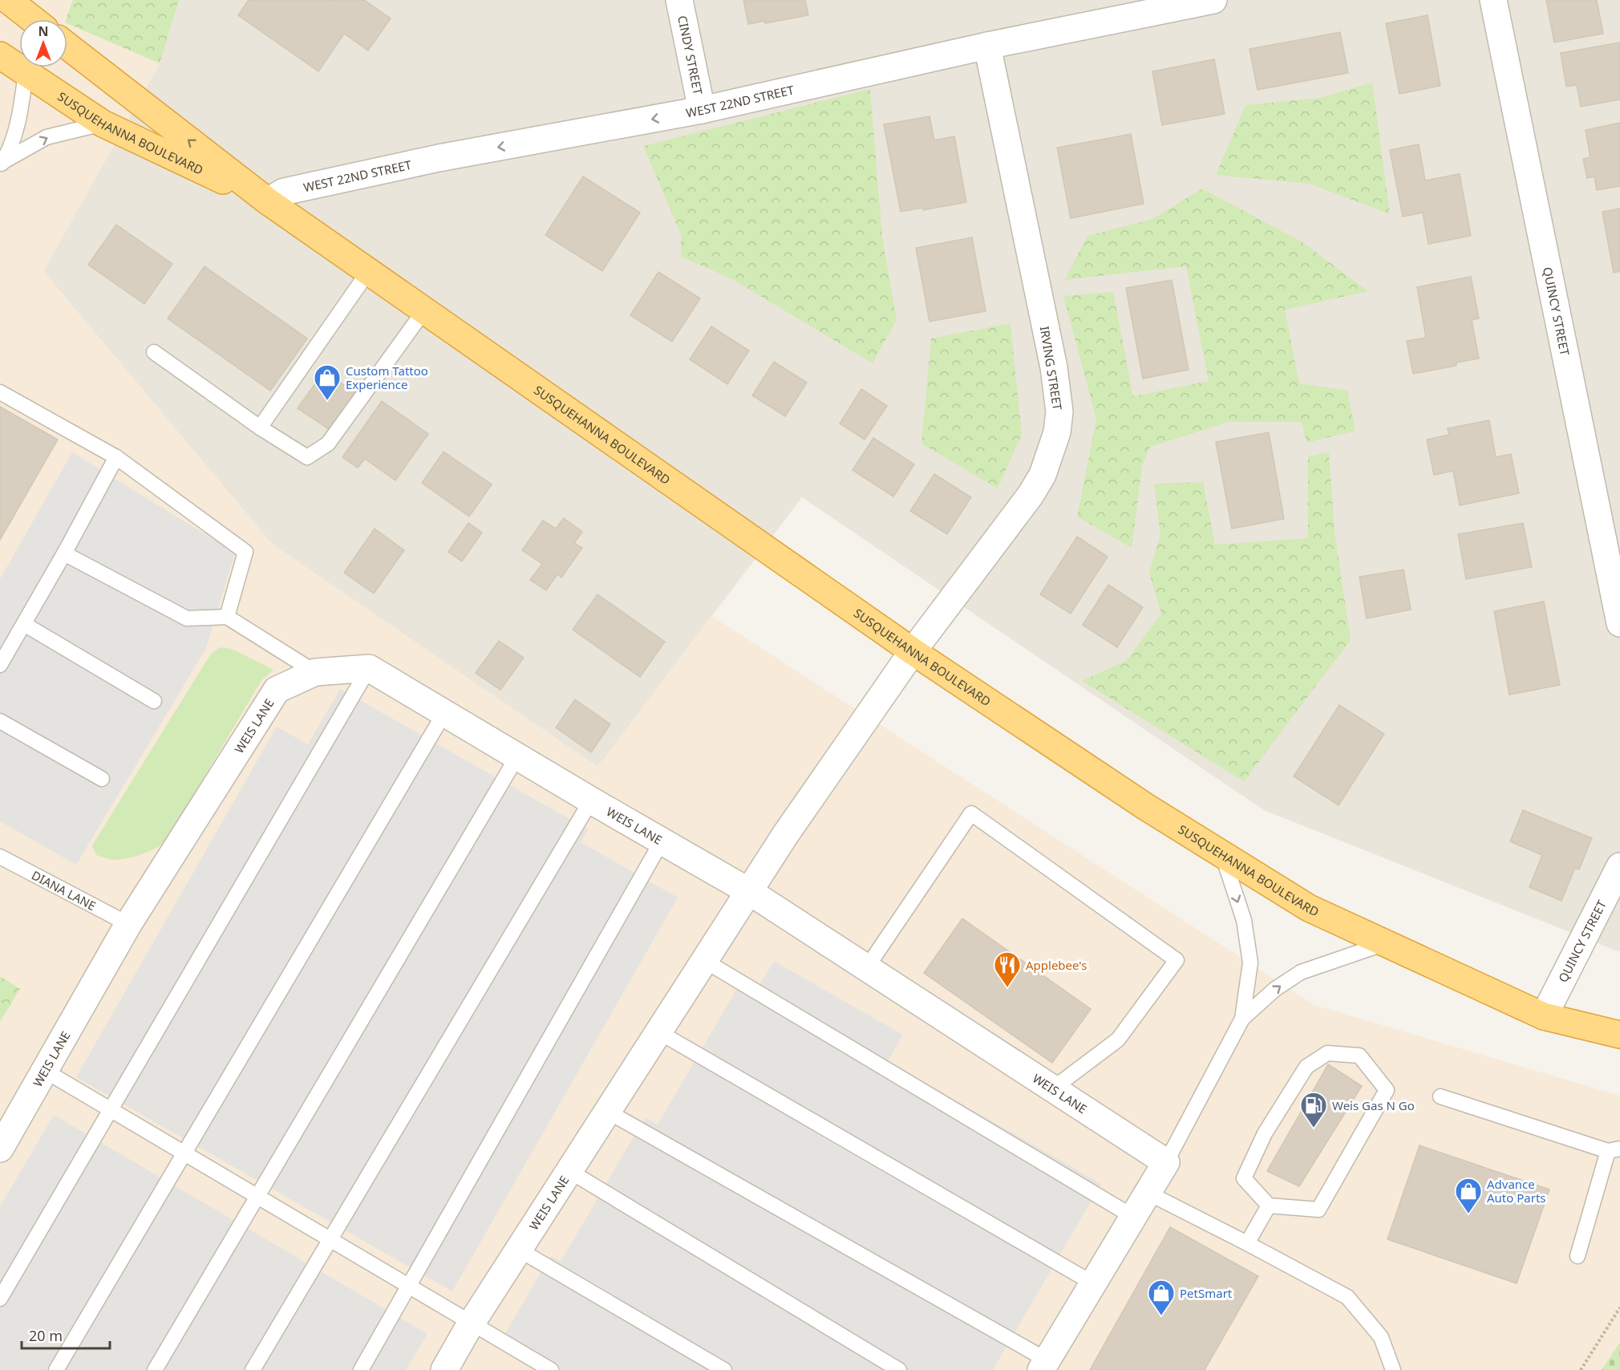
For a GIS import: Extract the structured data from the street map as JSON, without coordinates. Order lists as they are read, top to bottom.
{
  "streets": {
    "highway": ["SUSQUEHANNA BOULEVARD"],
    "street": [
      "CINDY STREET",
      "WEST 22ND STREET",
      "QUINCY STREET",
      "IRVING STREET",
      "WEIS LANE"
    ],
    "lane": ["DIANA LANE"]
  },
  "crossings": [
    ["CINDY STREET", "WEST 22ND STREET"],
    ["WEST 22ND STREET", "SUSQUEHANNA BOULEVARD"],
    ["WEST 22ND STREET", "IRVING STREET"],
    ["SUSQUEHANNA BOULEVARD", "QUINCY STREET"],
    ["SUSQUEHANNA BOULEVARD", "IRVING STREET"],
    ["SUSQUEHANNA BOULEVARD", "WEIS LANE"],
    ["IRVING STREET", "WEIS LANE"],
    ["WEIS LANE", "DIANA LANE"]
  ],
  "one_way": ["WEST 22ND STREET"],
  "places": {
    "shop": ["Custom Tattoo Experience", "Advance Auto Parts", "PetSmart"],
    "restaurant": ["Applebee's"],
    "fuel station": ["Weis Gas N Go"]
  },
  "scale_bar": "20 m",
  "north": "top"
}
